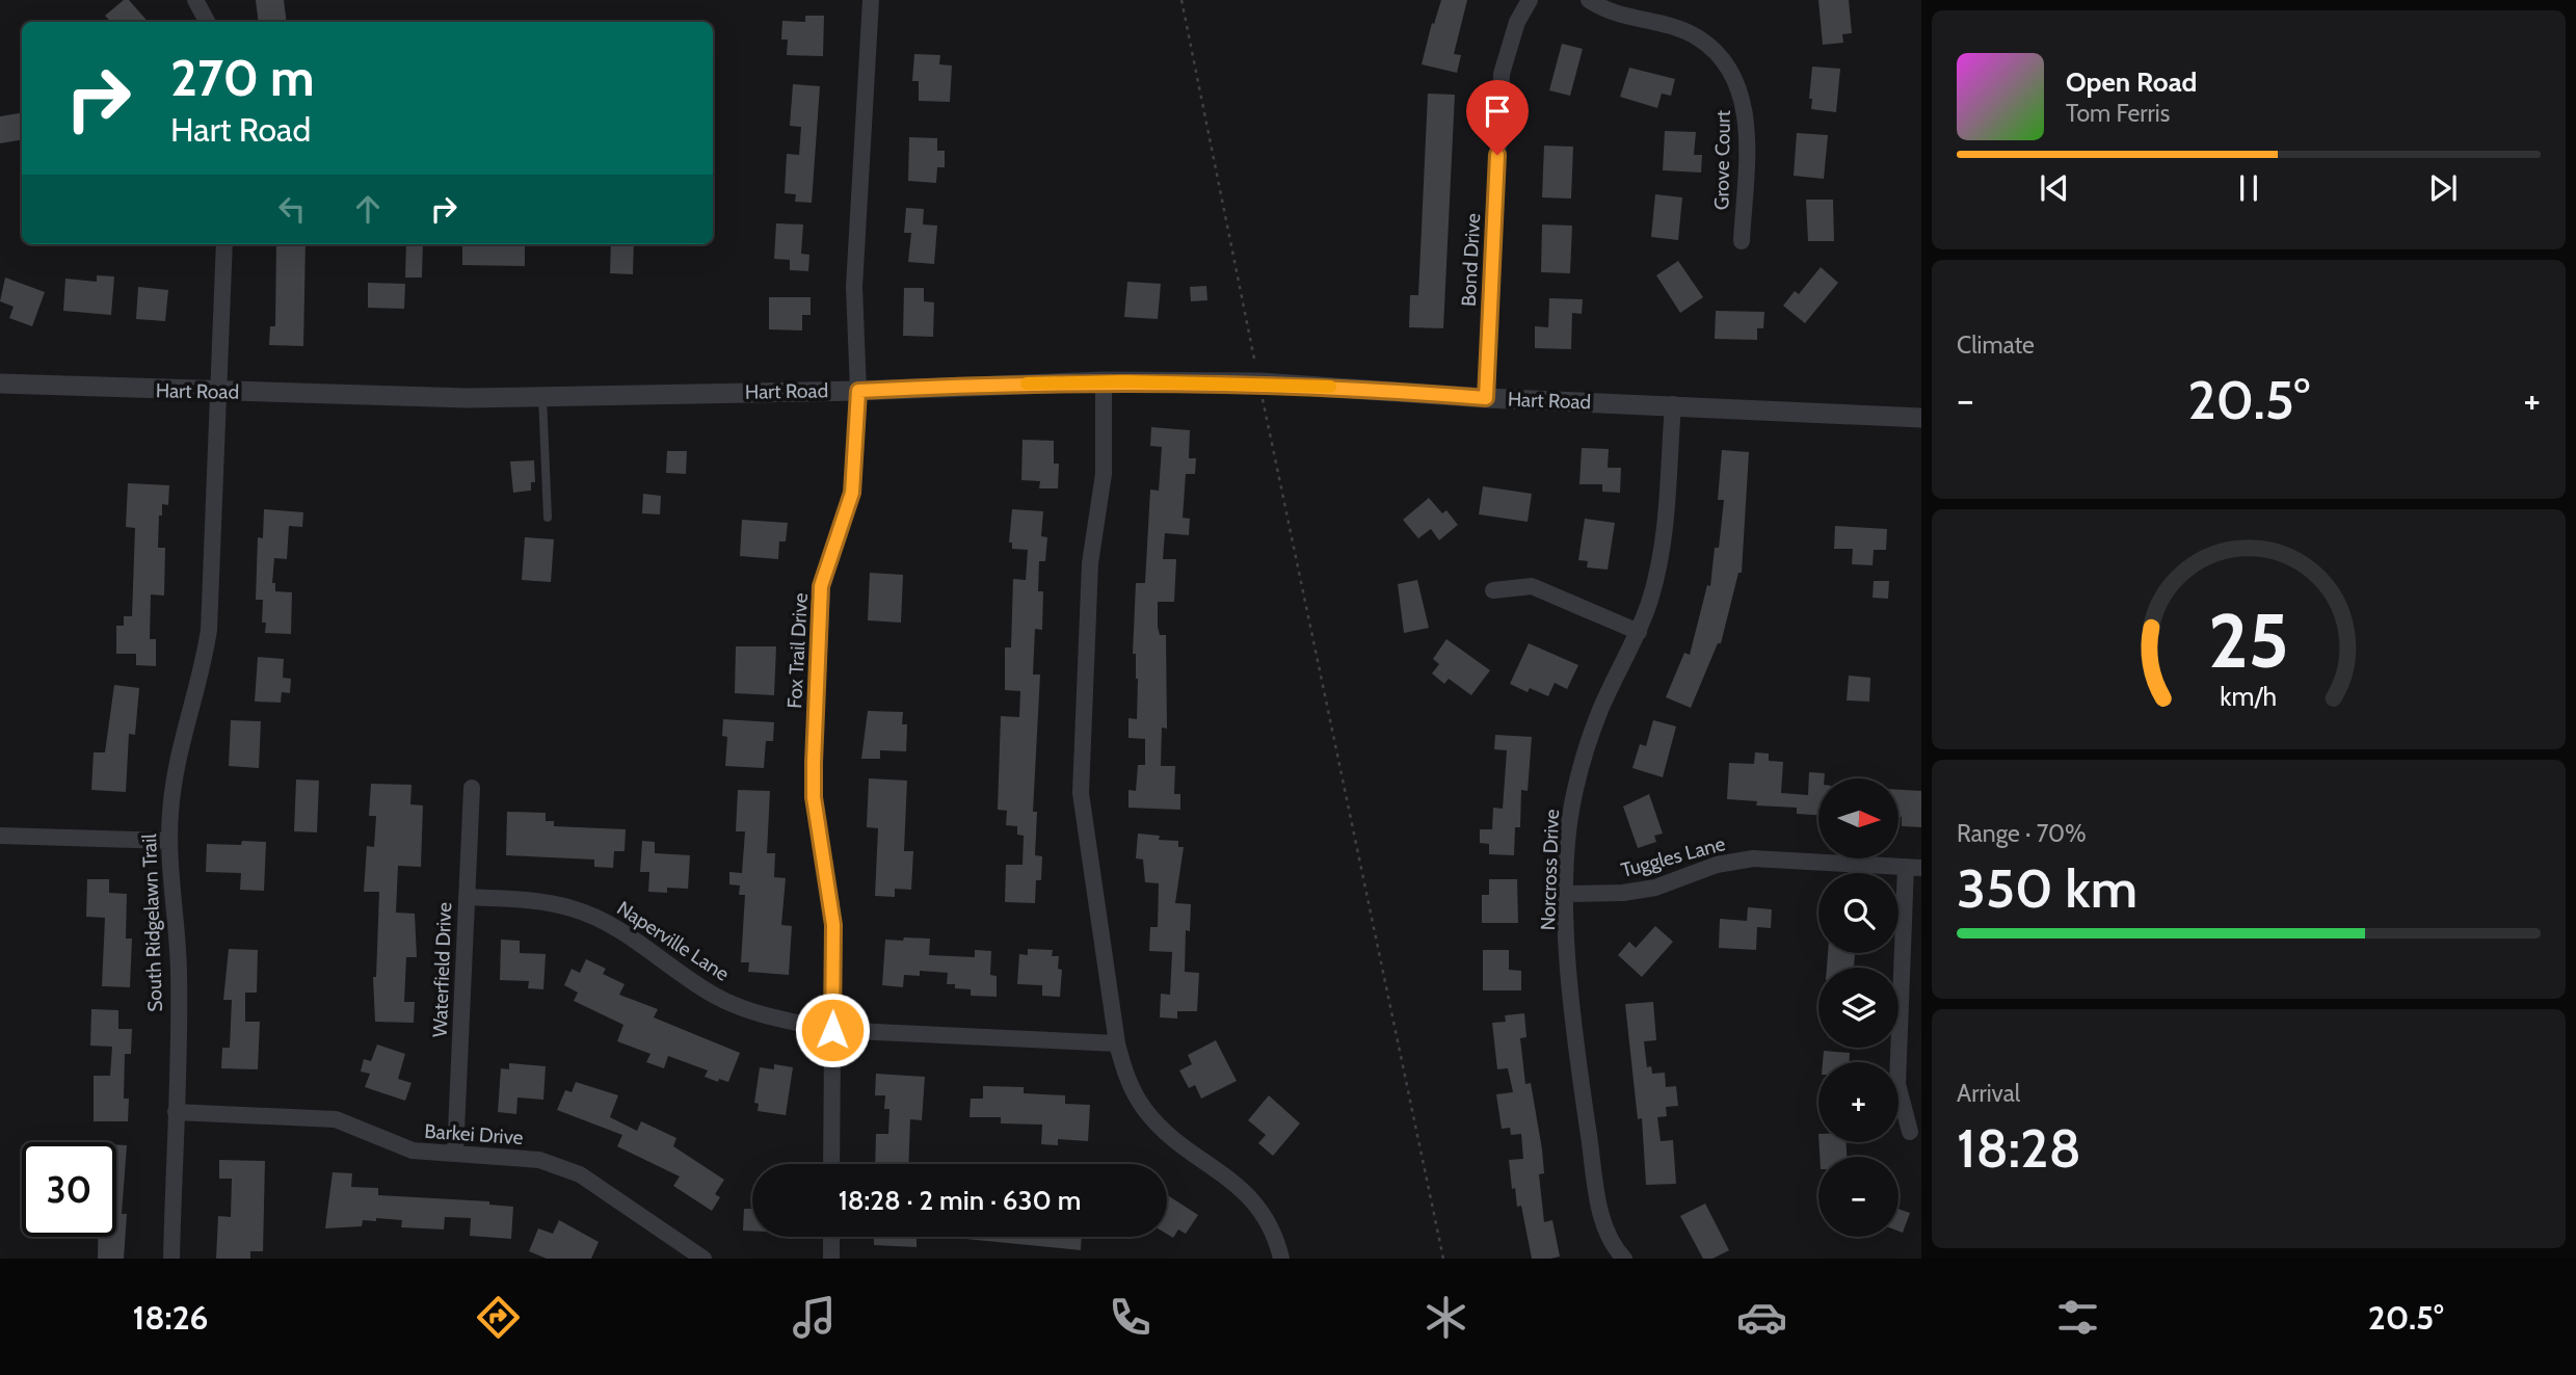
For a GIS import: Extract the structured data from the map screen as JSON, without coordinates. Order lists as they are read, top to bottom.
{
  "streets": {
    "street": [
      "Grove Court",
      "Bond Drive",
      "Hart Road",
      "Fox Trail Drive",
      "Tuggles Lane",
      "Norcross Drive",
      "South Ridgelawn Trail",
      "Naperville Lane",
      "Waterfield Drive",
      "Barkei Drive"
    ]
  },
  "crossings": [
    ["Bond Drive", "Hart Road"],
    ["Hart Road", "Fox Trail Drive"],
    ["Hart Road", "Norcross Drive"],
    ["Hart Road", "South Ridgelawn Trail"],
    ["Fox Trail Drive", "Naperville Lane"],
    ["Tuggles Lane", "Norcross Drive"],
    ["South Ridgelawn Trail", "Barkei Drive"],
    ["Naperville Lane", "Waterfield Drive"],
    ["Waterfield Drive", "Barkei Drive"]
  ],
  "north": "right",
  "page": {
    "turn": ["270 m", "Hart Road"],
    "song": ["Open Road", "Tom Ferris"],
    "tile": [
      "Climate",
      ["Range · 70%", "350 km"],
      ["Arrival", "18:28"]
    ],
    "heat": ["−", "20.5°", "+"],
    "map_buttons": ["+", "−"],
    "limit": "30",
    "trip": "18:28 · 2 min · 630 m",
    "tabs": ["18:26", "20.5°"],
    "gauge": ["25", "km/h"]
  }
}
